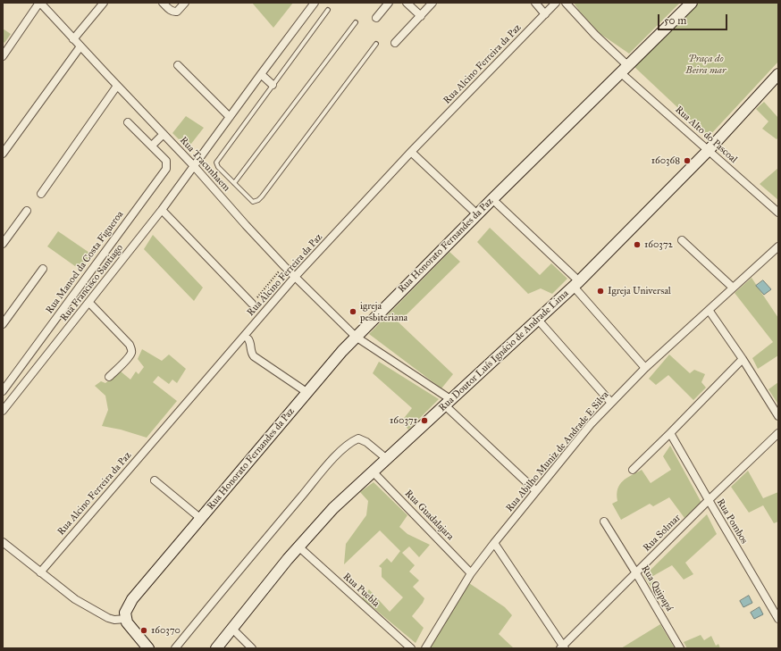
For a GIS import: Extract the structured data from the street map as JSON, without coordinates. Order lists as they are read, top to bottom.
{
  "streets": {
    "main road": ["Rua Honorato Fernandes da Paz", "Rua Doutor Luís Ignácio de Andrade Lima"],
    "street": [
      "Rua Alcino Ferreira da Paz",
      "Rua Alto do Pascoal",
      "Rua Tracunhaem",
      "Rua Manoel da Costa Figueroa",
      "Rua Francisco Santiago",
      "Rua Abilho Muniz de Andrade E Silva",
      "Rua Guadalajara",
      "Rua Pombos",
      "Rua Solmar",
      "Rua Quipapá",
      "Rua Puebla"
    ]
  },
  "crossings": [
    ["Rua Alcino Ferreira da Paz", "Rua Tracunhaem"],
    ["Rua Alto do Pascoal", "Rua Honorato Fernandes da Paz"],
    ["Rua Alto do Pascoal", "Rua Doutor Luís Ignácio de Andrade Lima"],
    ["Rua Tracunhaem", "Rua Honorato Fernandes da Paz"],
    ["Rua Tracunhaem", "Rua Francisco Santiago"],
    ["Rua Tracunhaem", "Rua Doutor Luís Ignácio de Andrade Lima"],
    ["Rua Tracunhaem", "Rua Abilho Muniz de Andrade E Silva"],
    ["Rua Doutor Luís Ignácio de Andrade Lima", "Rua Guadalajara"],
    ["Rua Doutor Luís Ignácio de Andrade Lima", "Rua Puebla"],
    ["Rua Abilho Muniz de Andrade E Silva", "Rua Guadalajara"],
    ["Rua Pombos", "Rua Solmar"],
    ["Rua Solmar", "Rua Quipapá"]
  ],
  "parks": ["Praça do Beira mar"],
  "places": [
    "160368",
    "160372",
    "Igreja Universal",
    "igreja pesbiteriana",
    "160371",
    "160370"
  ],
  "scale_bar": "50 m"
}
